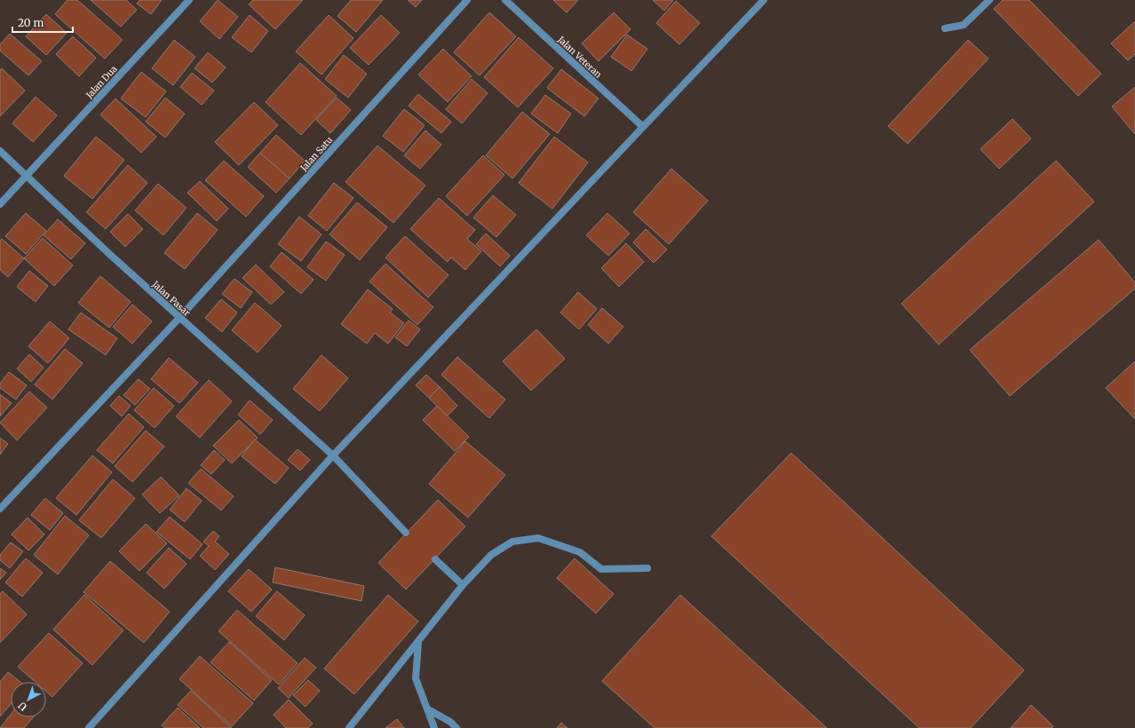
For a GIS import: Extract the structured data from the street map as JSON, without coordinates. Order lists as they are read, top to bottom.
{
  "streets": {
    "street": [
      "Jalan Veteran",
      "Jalan Dua",
      "Jalan Satu",
      "Jalan Pasar"
    ]
  },
  "crossings": [
    ["Jalan Dua", "Jalan Pasar"],
    ["Jalan Satu", "Jalan Pasar"]
  ],
  "scale_bar": "20 m",
  "north": "bottom left"
}
